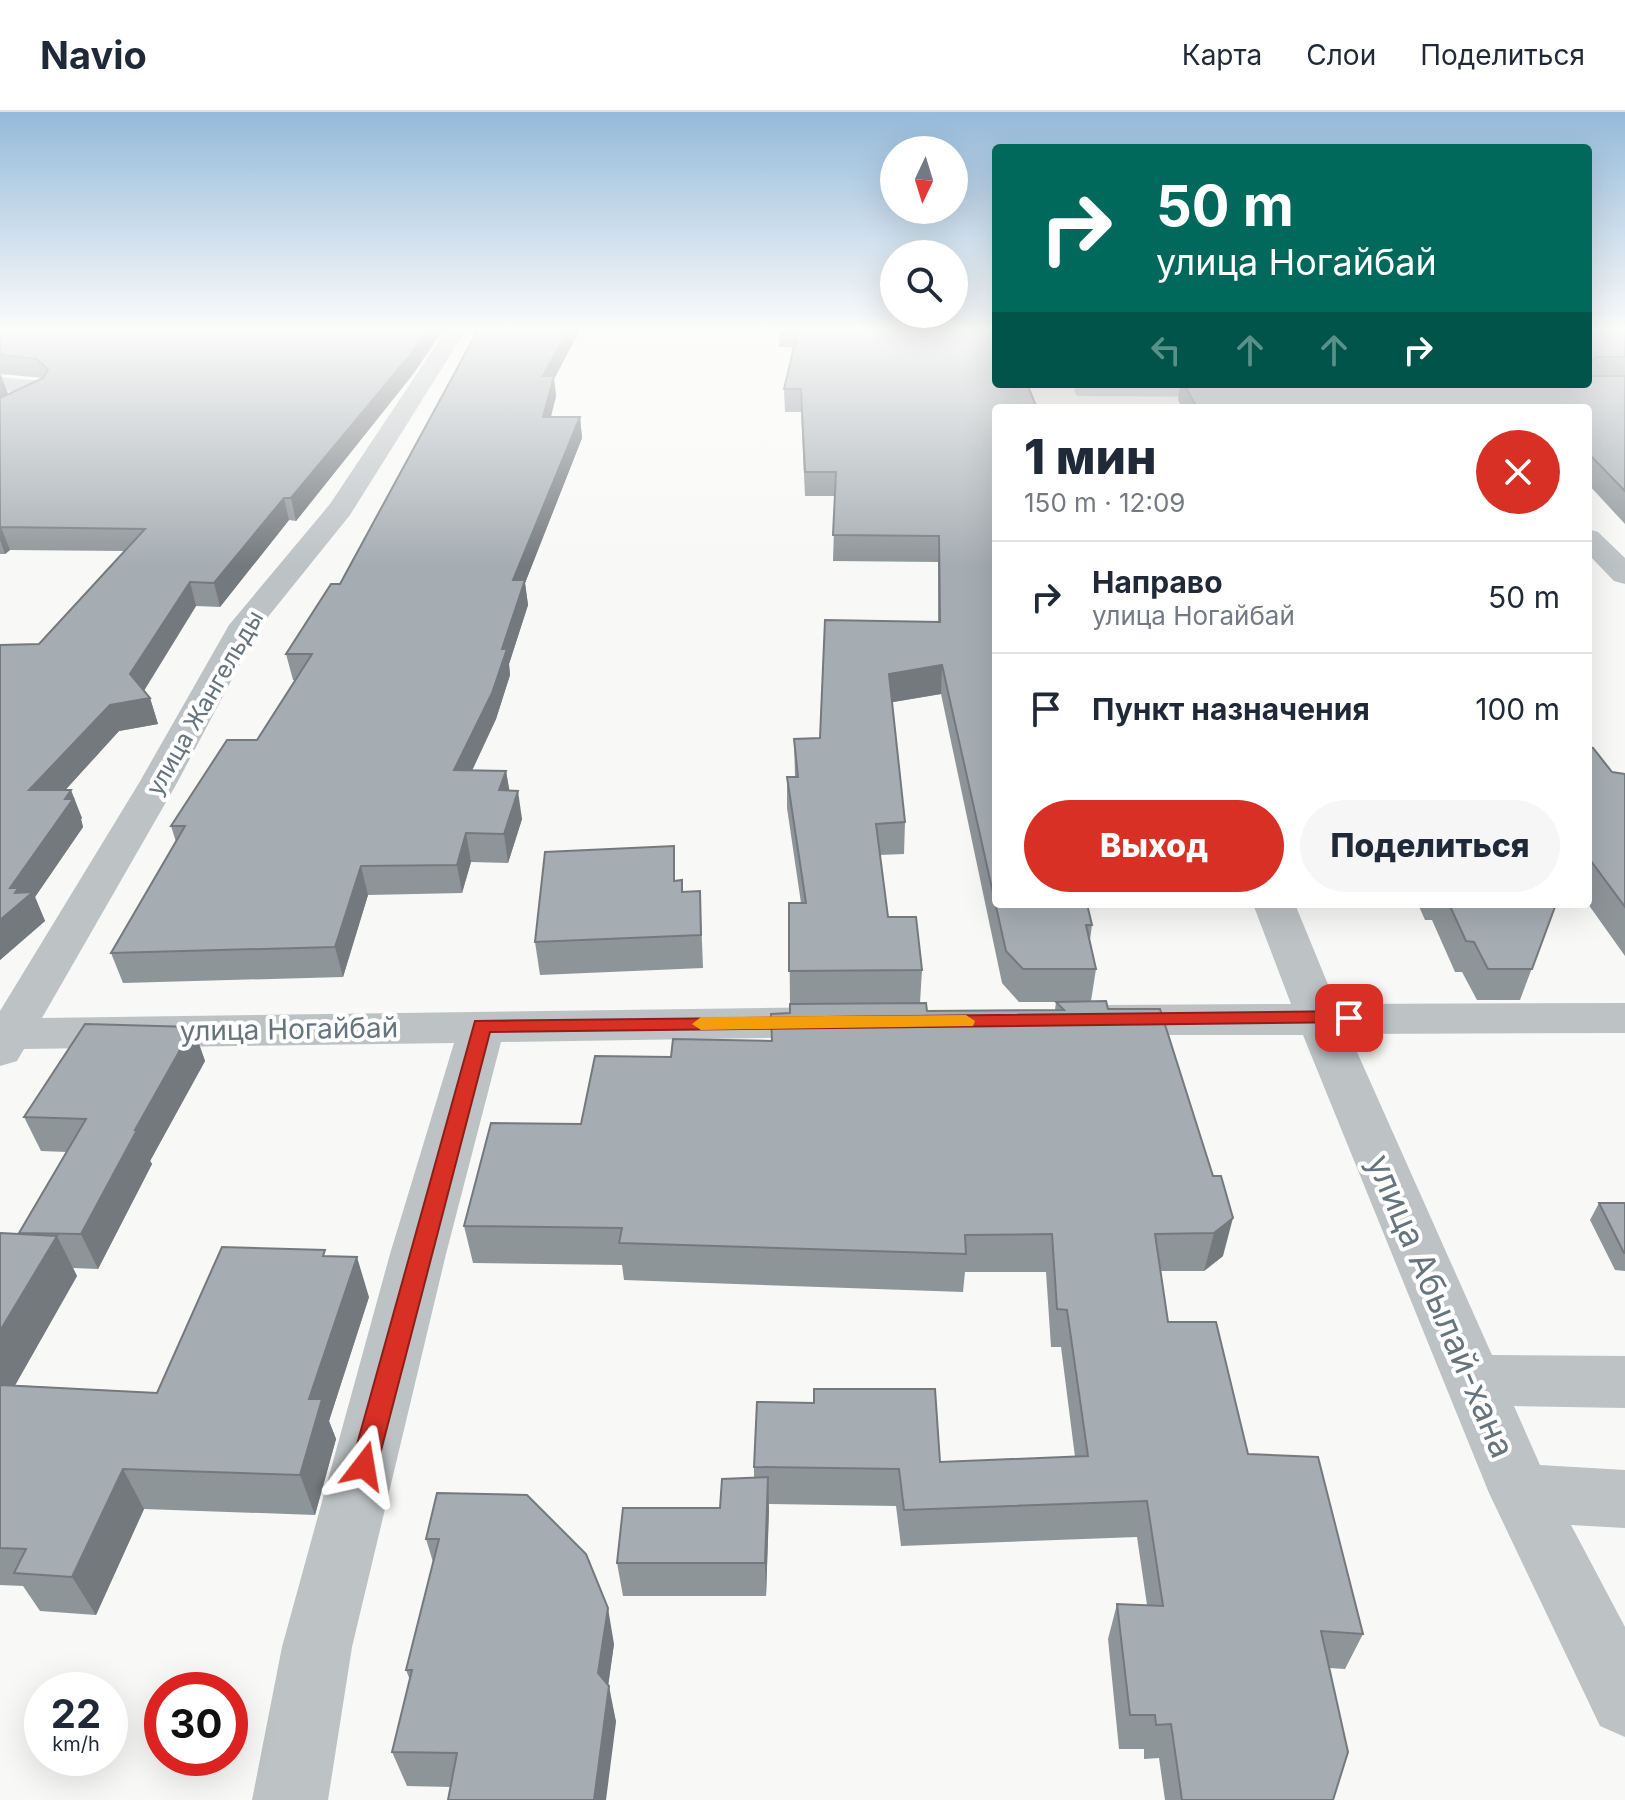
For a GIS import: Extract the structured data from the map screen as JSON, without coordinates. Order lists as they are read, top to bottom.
{
  "streets": {
    "street": ["улица Жангельды", "улица Ногайбай", "улица Абылай-хана"]
  },
  "crossings": [
    ["улица Жангельды", "улица Ногайбай"]
  ],
  "north": "bottom",
  "page": {
    "header": "Navio",
    "nav": ["Карта", "Слои", "Поделиться"],
    "turn": ["50 m", "улица Ногайбай"],
    "heading": ["1 мин", "150 m · 12:09"],
    "list": [
      {
        "name": "Направо",
        "note": "улица Ногайбай",
        "value": "50 m"
      },
      {
        "name": "Пункт назначения",
        "value": "100 m"
      }
    ],
    "buttons": ["Выход", "Поделиться"],
    "speed": "22 km/h",
    "limit": "30"
  }
}
